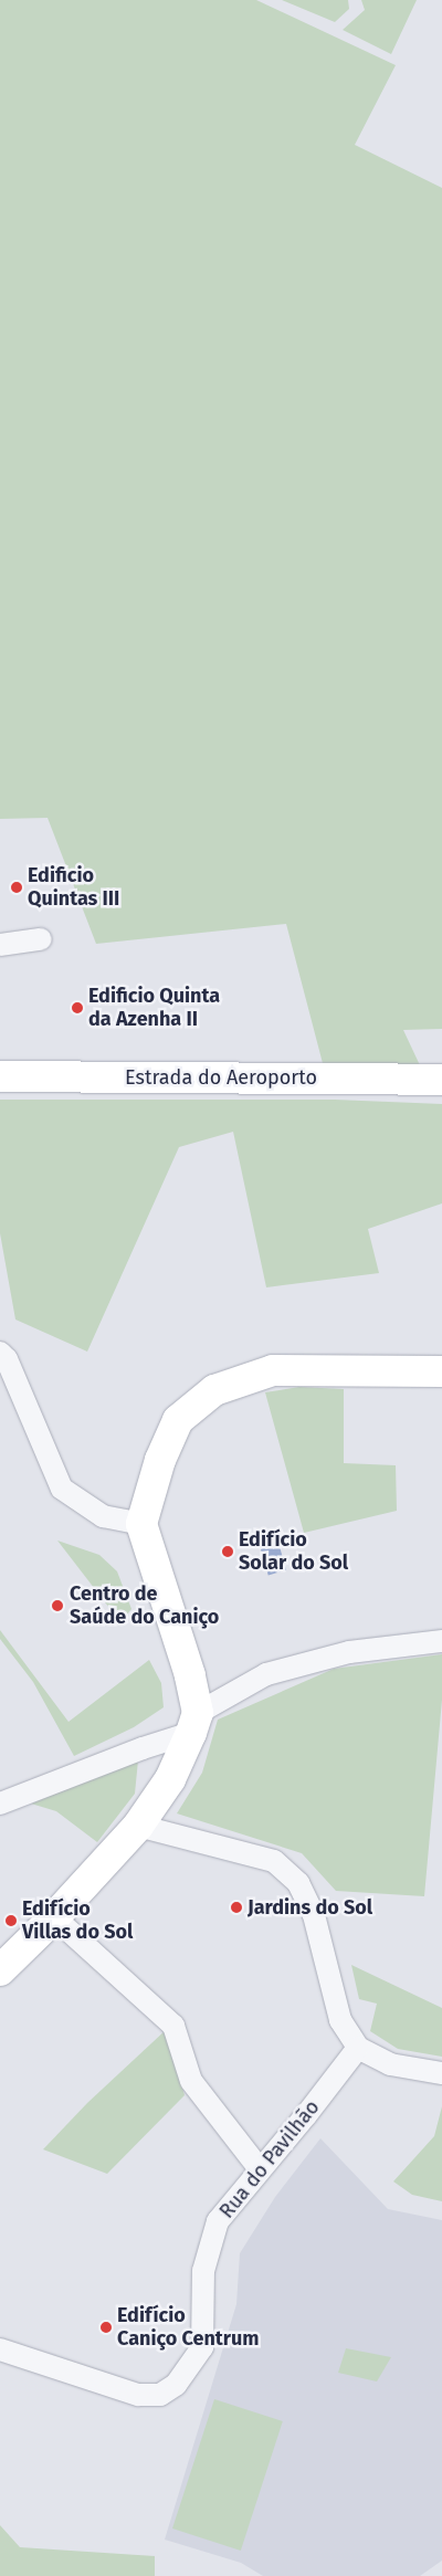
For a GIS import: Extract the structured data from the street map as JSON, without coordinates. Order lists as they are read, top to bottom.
{
  "streets": {
    "street": ["Estrada do Aeroporto", "Rua do Pavilhão"]
  },
  "places": [
    "Edificio Quintas III",
    "Edificio Quinta da Azenha II",
    "Edifício Solar do Sol",
    "Centro de Saúde do Caniço",
    "Jardins do Sol",
    "Edifício Villas do Sol",
    "Edifício Caniço Centrum"
  ]
}
